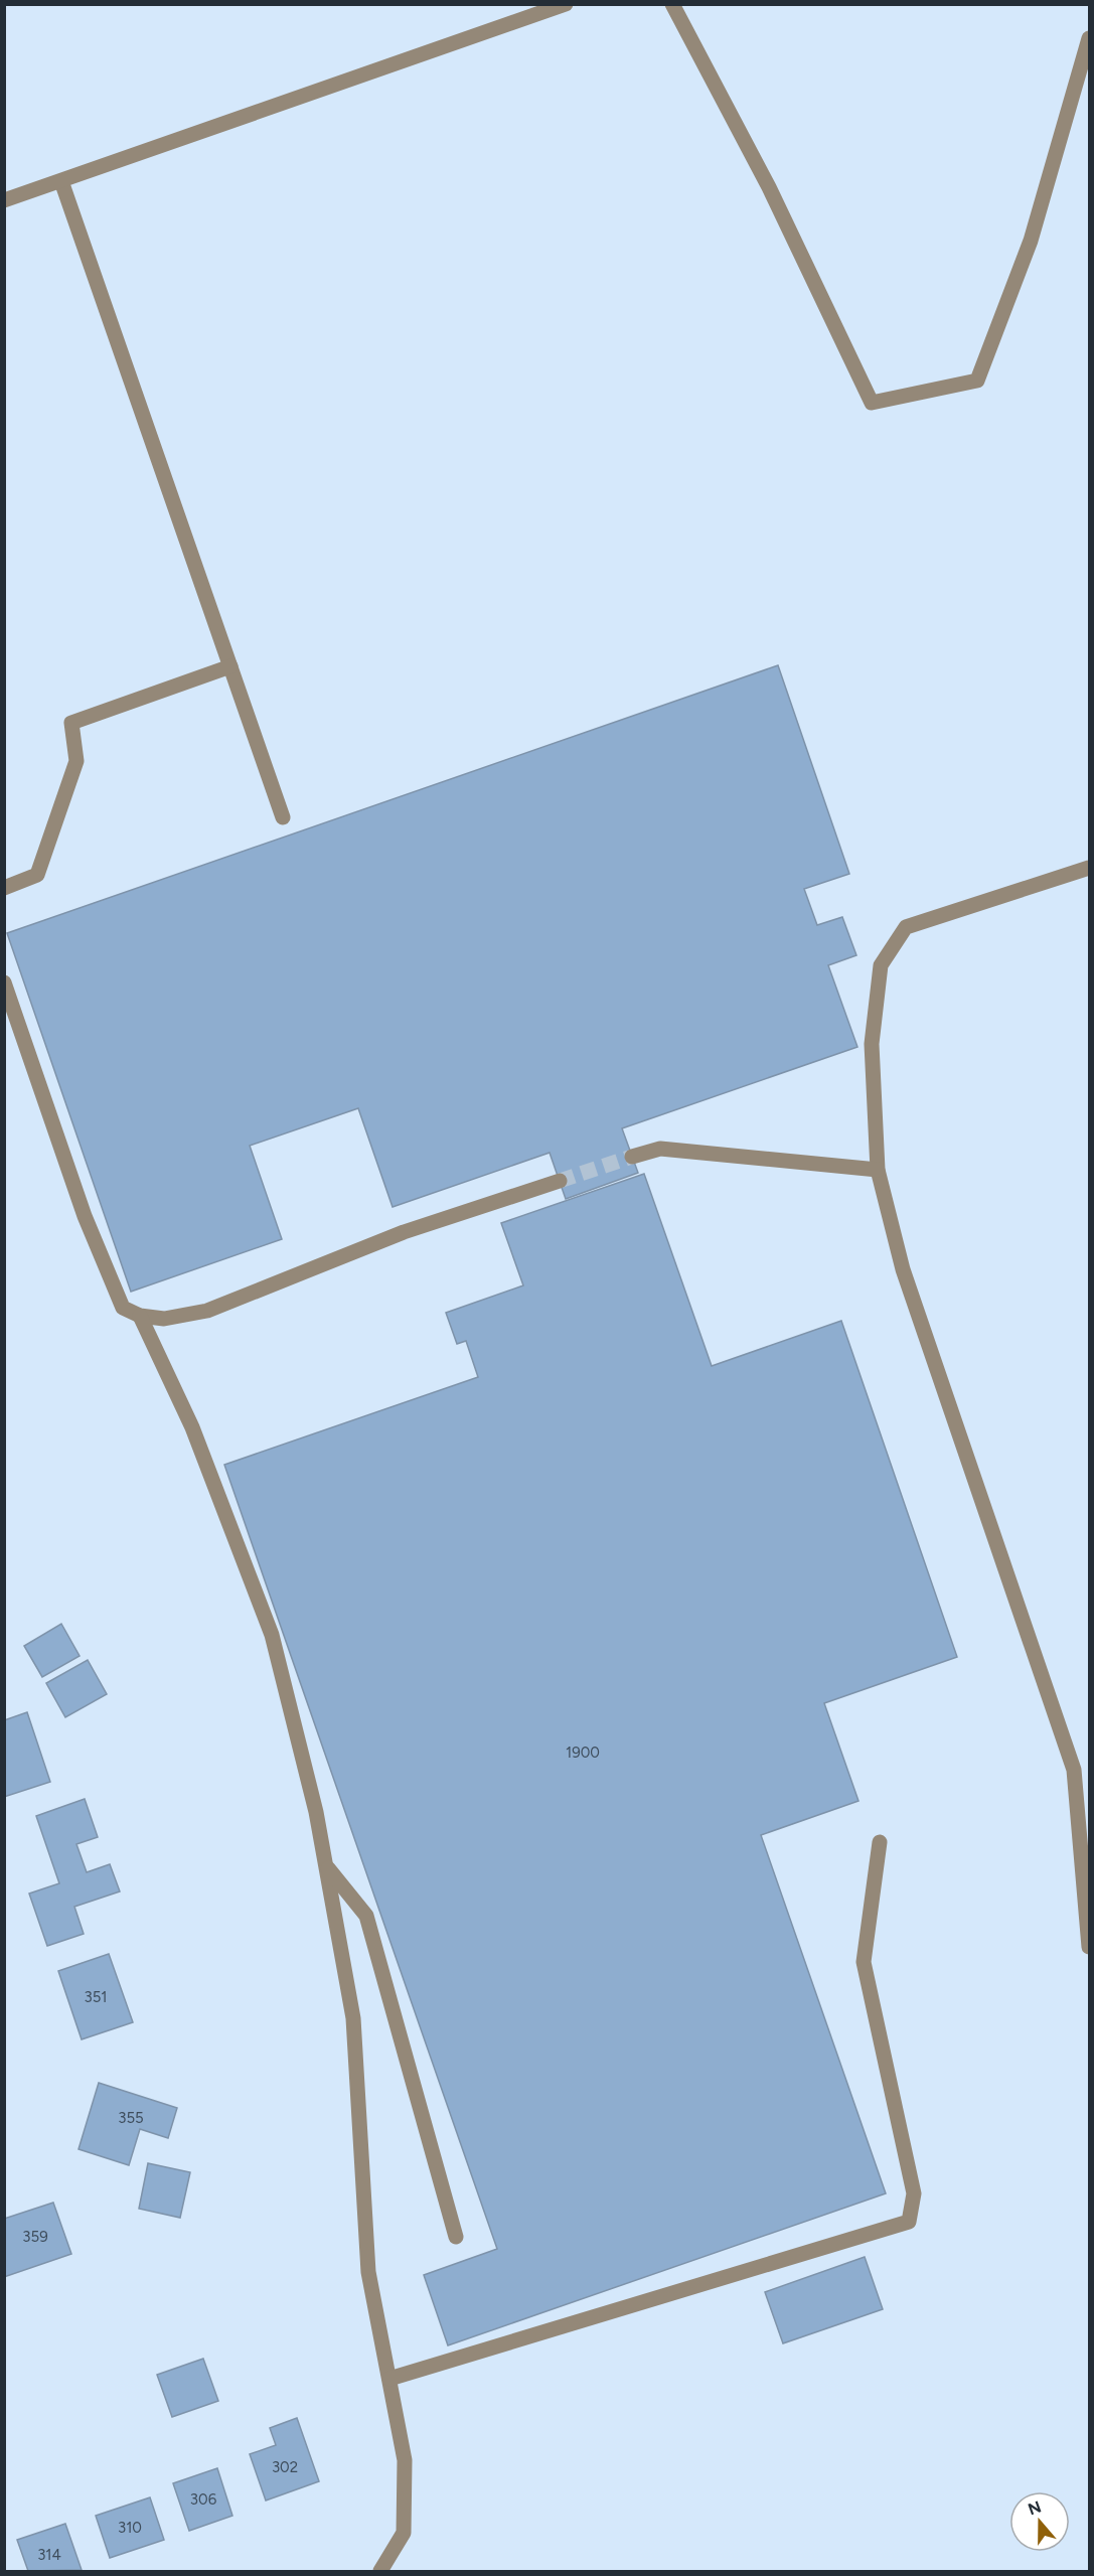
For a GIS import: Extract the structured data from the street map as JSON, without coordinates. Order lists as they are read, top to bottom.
{
  "house_numbers": [
    "1900",
    "351",
    "355",
    "359",
    "302",
    "306",
    "310",
    "314"
  ],
  "north": "top"
}
